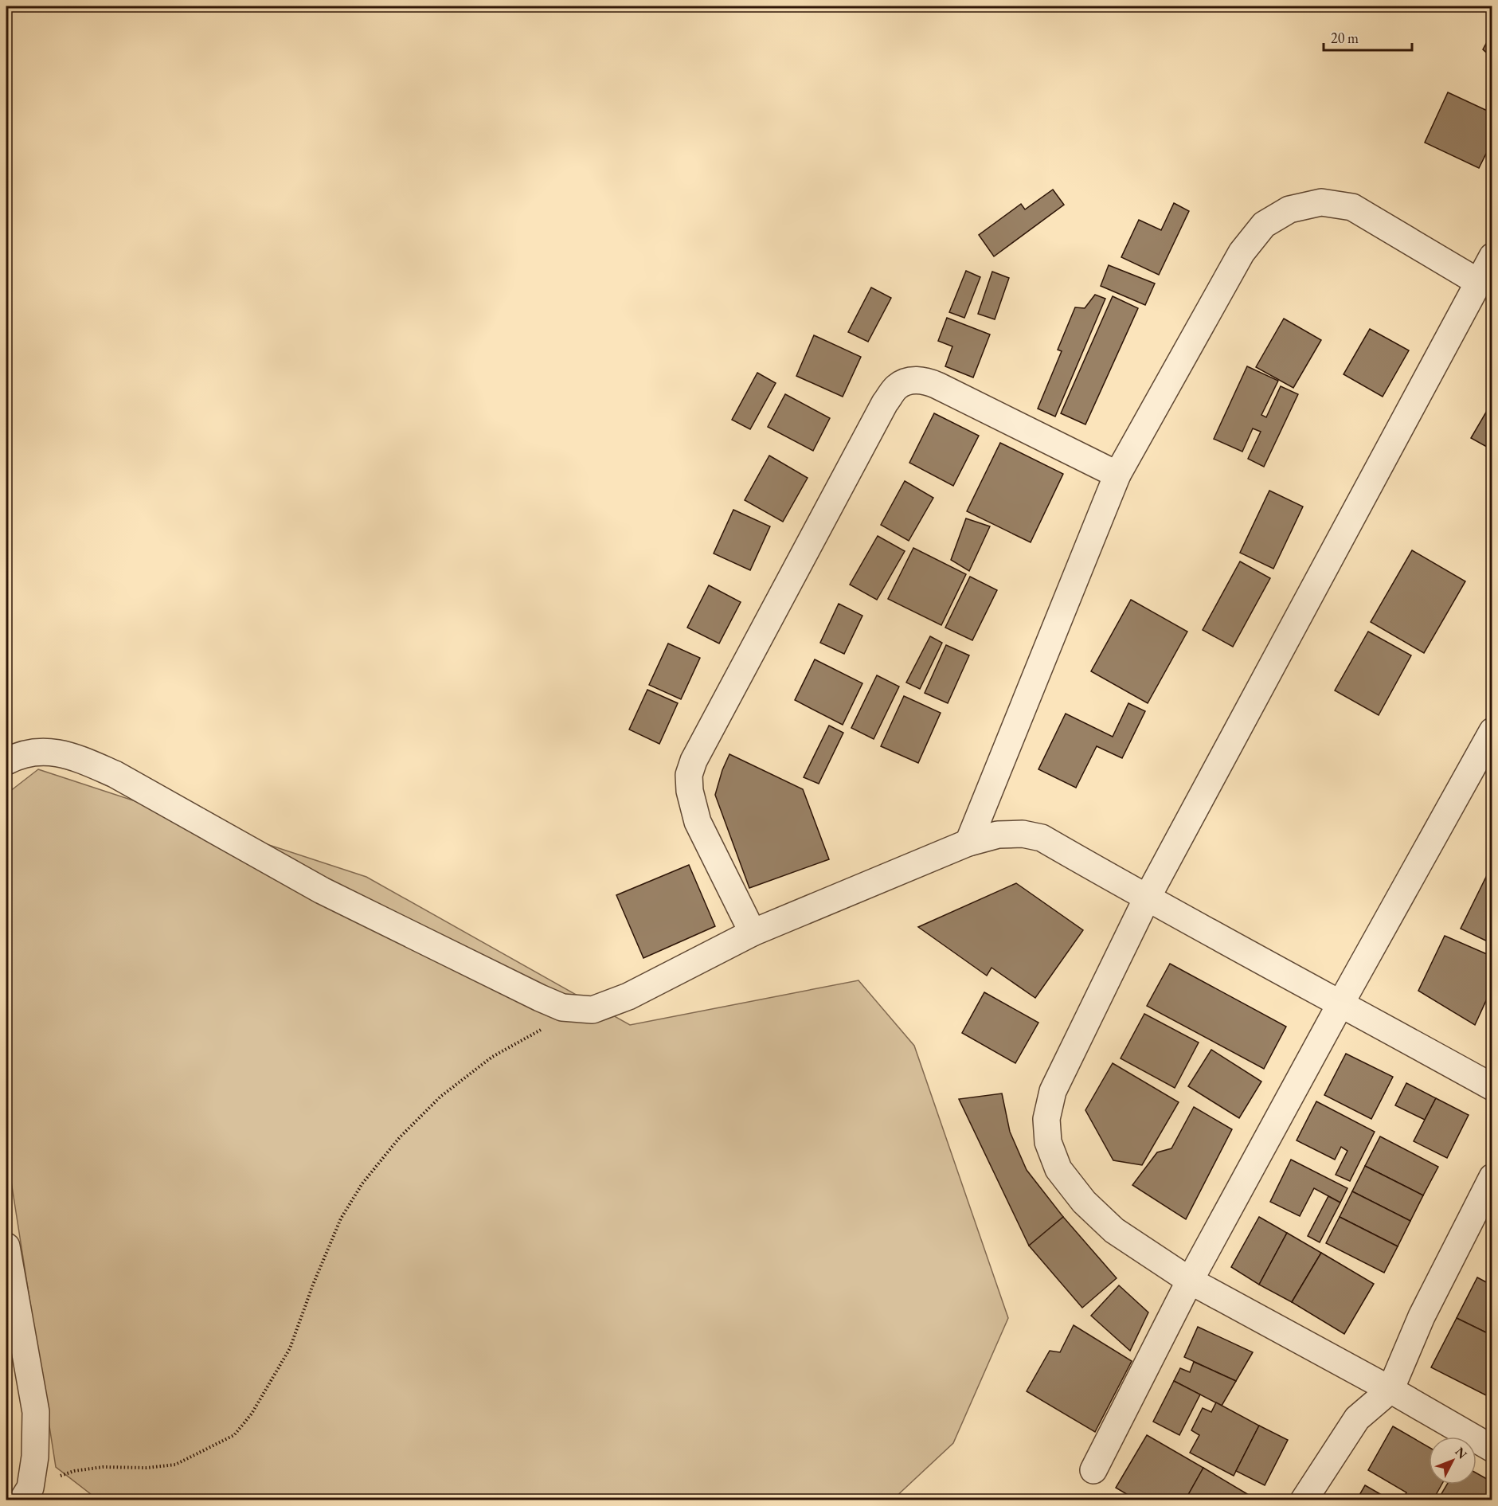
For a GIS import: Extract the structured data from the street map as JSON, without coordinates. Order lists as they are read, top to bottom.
{
  "scale_bar": "20 m",
  "north": "top right"
}
